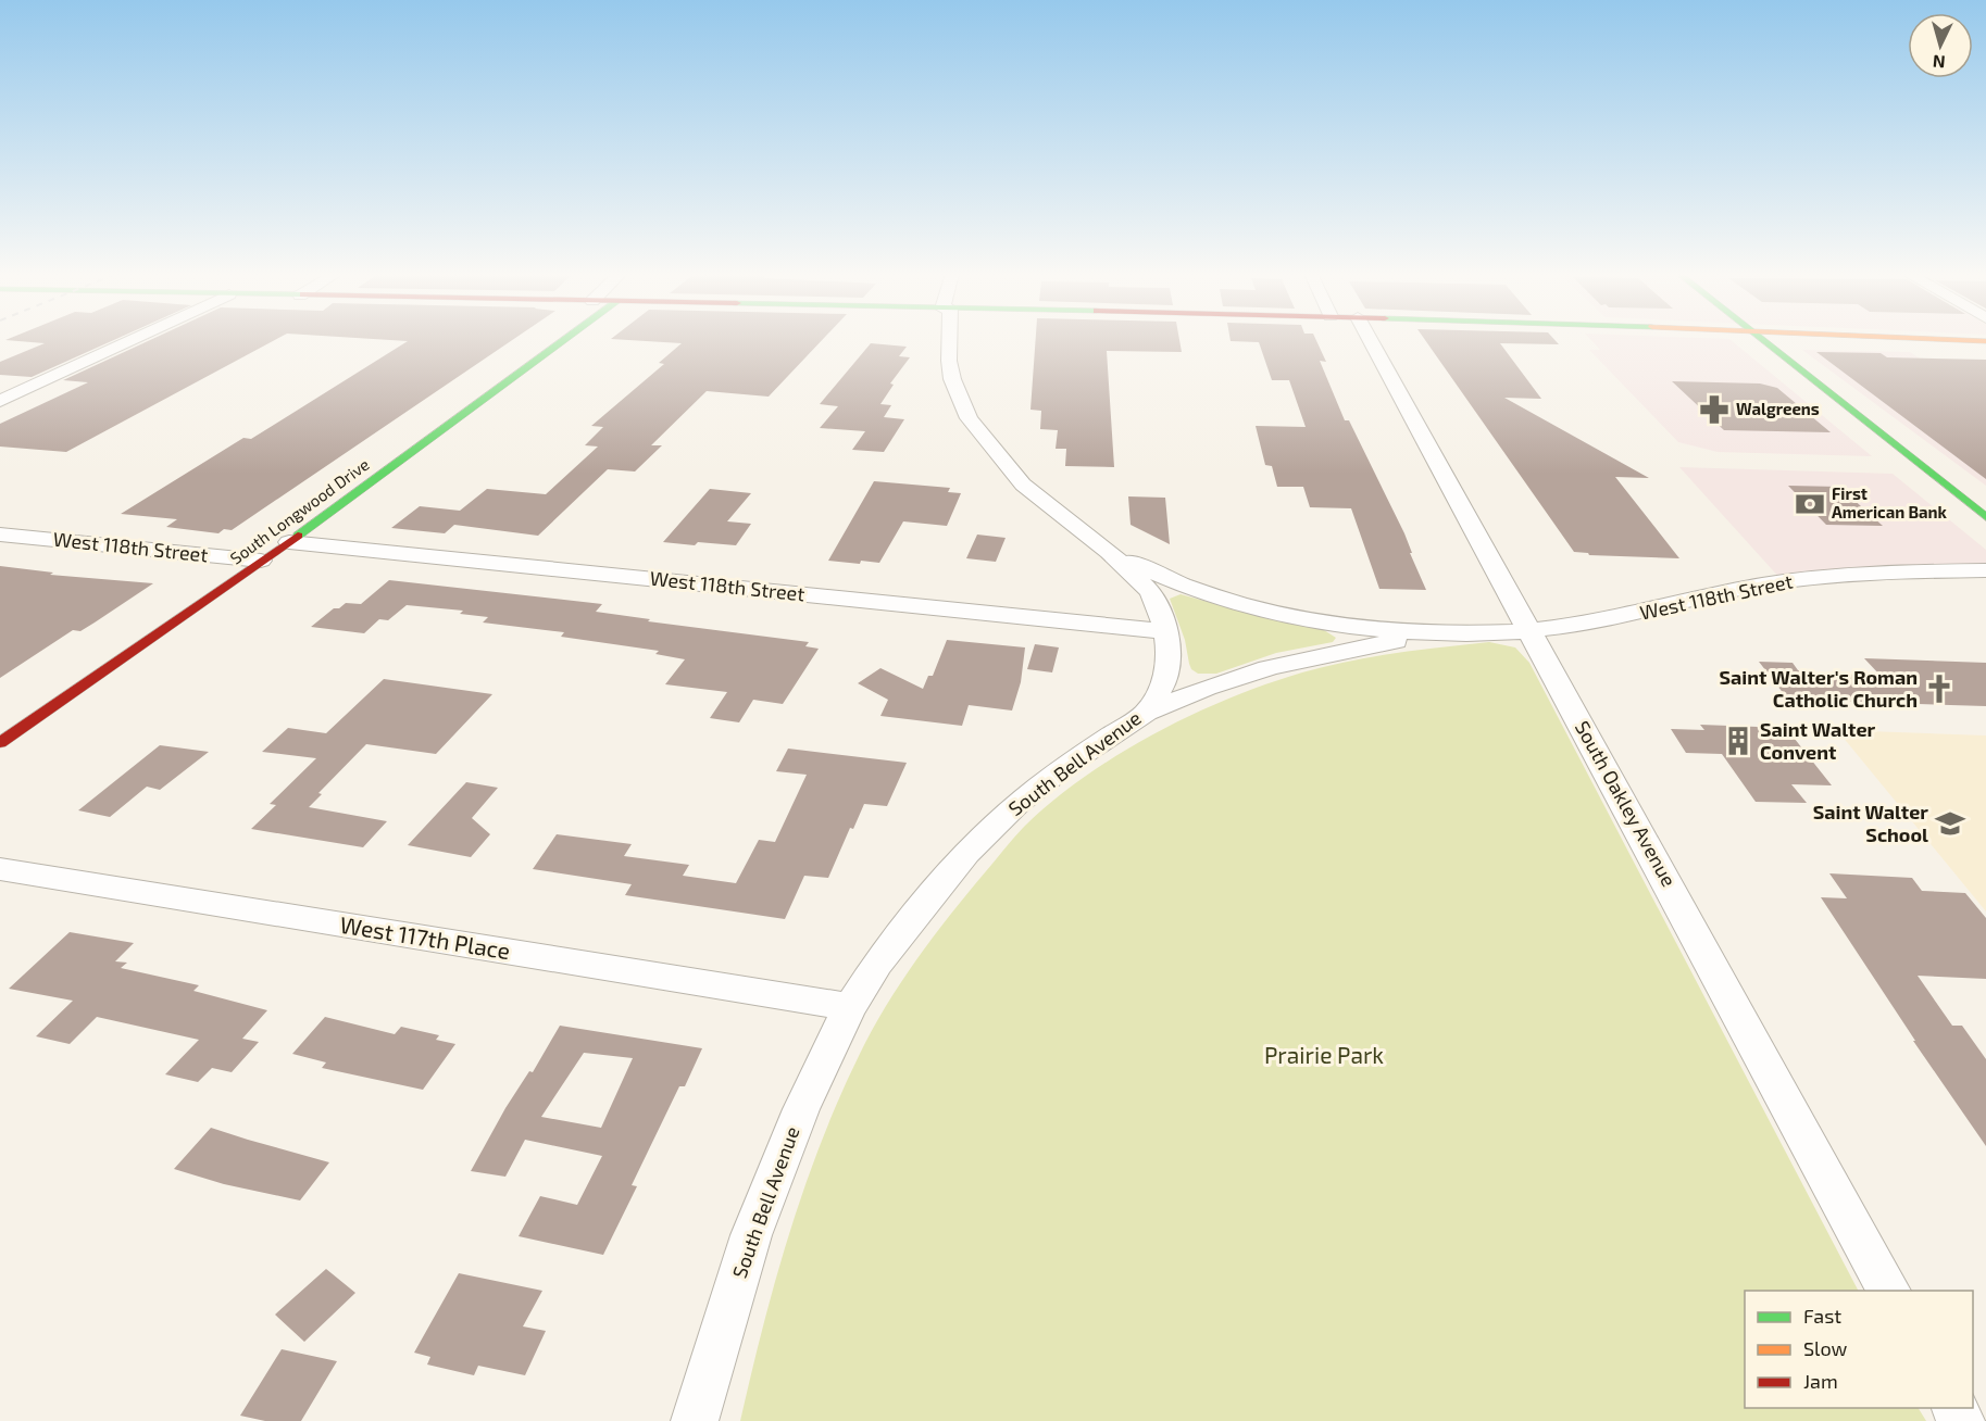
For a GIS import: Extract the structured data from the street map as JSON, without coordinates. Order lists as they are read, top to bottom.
{
  "streets": {
    "street": [
      "South Longwood Drive",
      "West 118th Street",
      "South Bell Avenue",
      "South Oakley Avenue",
      "West 117th Place"
    ]
  },
  "crossings": [
    ["South Longwood Drive", "West 118th Street"],
    ["West 118th Street", "South Bell Avenue"],
    ["West 118th Street", "South Oakley Avenue"],
    ["South Bell Avenue", "West 117th Place"]
  ],
  "parks": ["Prairie Park"],
  "places": {
    "pharmacy": ["Walgreens"],
    "bank": ["First American Bank"],
    "church": ["Saint Walter's Roman Catholic Church"],
    "building": ["Saint Walter Convent"],
    "school or university": ["Saint Walter School"]
  },
  "legend": ["Fast", "Slow", "Jam"],
  "north": "bottom"
}
